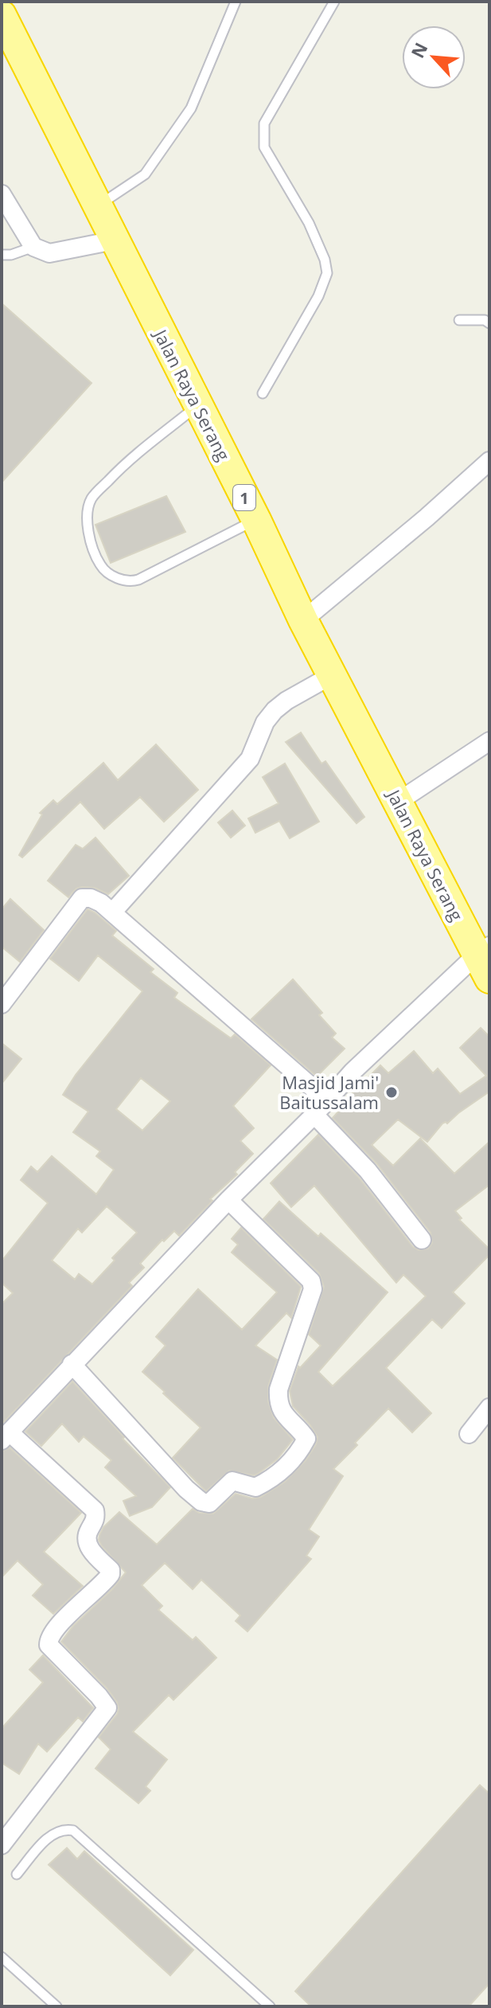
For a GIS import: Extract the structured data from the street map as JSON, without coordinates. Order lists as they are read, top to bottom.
{
  "streets": {
    "highway": ["Jalan Raya Serang", "1"]
  },
  "places": ["Masjid Jami' Baitussalam"],
  "north": "top left"
}
